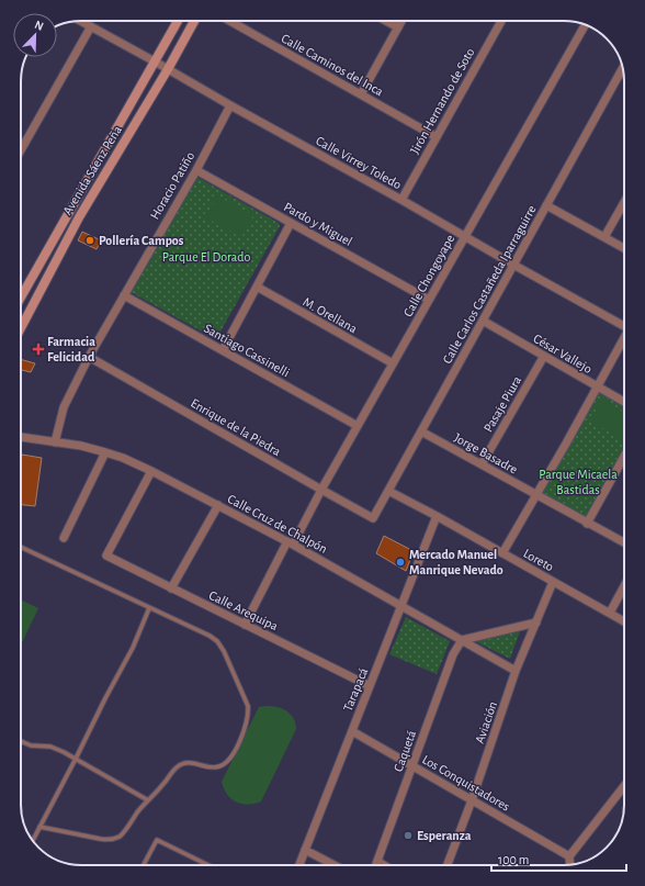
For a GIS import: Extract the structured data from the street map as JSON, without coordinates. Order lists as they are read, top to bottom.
{
  "streets": {
    "street": [
      "Calle Caminos del Inca",
      "Jirón Hernando de Soto",
      "Calle Virrey Toledo",
      "Avenida Sáenz Peña",
      "Horacio Patiño",
      "Pardo y Miguel",
      "Calle Chongoyape",
      "Calle Carlos Castañeda Iparraguirre",
      "M. Orellana",
      "Santiago Cassinelli",
      "César Vallejo",
      "Pasaje Piura",
      "Enrique de la Piedra",
      "Jorge Basadre",
      "Calle Cruz de Chalpón",
      "Loreto",
      "Calle Arequipa",
      "Tarapacá",
      "Aviación",
      "Caquetá",
      "Los Conquistadores"
    ]
  },
  "crossings": [
    ["Calle Caminos del Inca", "Jirón Hernando de Soto"],
    ["Jirón Hernando de Soto", "Calle Virrey Toledo"],
    ["Calle Virrey Toledo", "Avenida Sáenz Peña"],
    ["Calle Virrey Toledo", "Horacio Patiño"],
    ["Calle Virrey Toledo", "Calle Chongoyape"],
    ["Calle Virrey Toledo", "Calle Carlos Castañeda Iparraguirre"],
    ["Horacio Patiño", "Pardo y Miguel"],
    ["Horacio Patiño", "Santiago Cassinelli"],
    ["Horacio Patiño", "Enrique de la Piedra"],
    ["Horacio Patiño", "Calle Cruz de Chalpón"],
    ["Pardo y Miguel", "Calle Chongoyape"],
    ["Calle Chongoyape", "M. Orellana"],
    ["Calle Chongoyape", "Santiago Cassinelli"],
    ["Calle Chongoyape", "Enrique de la Piedra"],
    ["Calle Chongoyape", "Calle Cruz de Chalpón"],
    ["Calle Chongoyape", "Calle Arequipa"],
    ["Calle Carlos Castañeda Iparraguirre", "César Vallejo"],
    ["Calle Carlos Castañeda Iparraguirre", "Enrique de la Piedra"],
    ["Calle Carlos Castañeda Iparraguirre", "Jorge Basadre"],
    ["Calle Carlos Castañeda Iparraguirre", "Loreto"],
    ["César Vallejo", "Pasaje Piura"],
    ["Pasaje Piura", "Jorge Basadre"],
    ["Calle Cruz de Chalpón", "Calle Arequipa"],
    ["Calle Cruz de Chalpón", "Tarapacá"],
    ["Calle Cruz de Chalpón", "Aviación"],
    ["Calle Cruz de Chalpón", "Caquetá"],
    ["Loreto", "Tarapacá"],
    ["Loreto", "Aviación"],
    ["Calle Arequipa", "Tarapacá"],
    ["Tarapacá", "Los Conquistadores"],
    ["Aviación", "Los Conquistadores"],
    ["Caquetá", "Los Conquistadores"]
  ],
  "parks": ["Parque El Dorado", "Parque Micaela Bastidas"],
  "places": {
    "other": ["Pollería Campos", "Mercado Manuel Manrique Nevado", "Esperanza"],
    "health": ["Farmacia Felicidad"]
  },
  "scale_bar": "100 m",
  "north": "top right"
}
